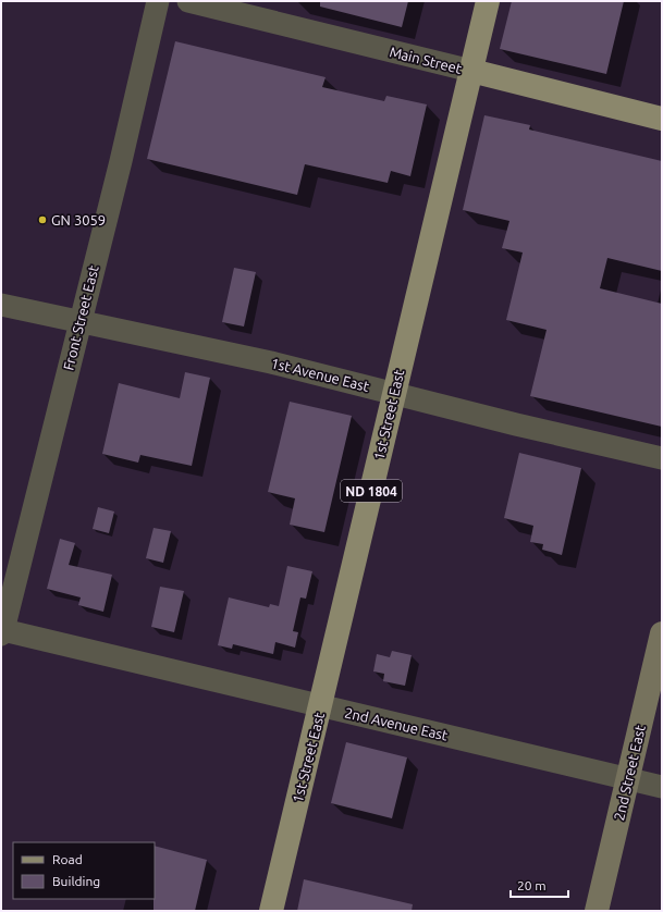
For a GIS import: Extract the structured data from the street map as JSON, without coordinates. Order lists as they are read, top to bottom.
{
  "streets": {
    "main road": ["Main Street", "1st Street East", "ND 1804"],
    "street": [
      "Front Street East",
      "1st Avenue East",
      "2nd Avenue East",
      "2nd Street East"
    ]
  },
  "crossings": [
    ["Main Street", "1st Street East"],
    ["Front Street East", "1st Avenue East"],
    ["Front Street East", "2nd Avenue East"],
    ["1st Avenue East", "1st Street East"],
    ["1st Street East", "2nd Avenue East"],
    ["2nd Avenue East", "2nd Street East"]
  ],
  "places": ["GN 3059"],
  "legend": ["Road", "Building"],
  "scale_bar": "20 m"
}
